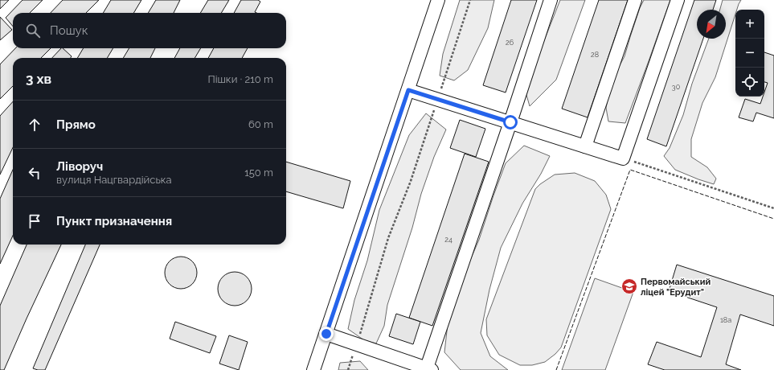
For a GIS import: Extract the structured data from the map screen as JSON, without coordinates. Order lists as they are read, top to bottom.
{
  "places": {
    "school or university": ["Первомайський ліцей \"Ерудит\""]
  },
  "house_numbers": [
    "26",
    "28",
    "30",
    "24",
    "18а"
  ],
  "north": "bottom left",
  "page": {
    "map_buttons": ["+", "−"],
    "search": "Пошук",
    "heading": ["3 хв", "Пішки · 210 m"],
    "list": [
      ["Прямо", "60 m"],
      ["Ліворуч", "вулиця Нацгвардійська", "150 m"],
      "Пункт призначення"
    ]
  }
}
